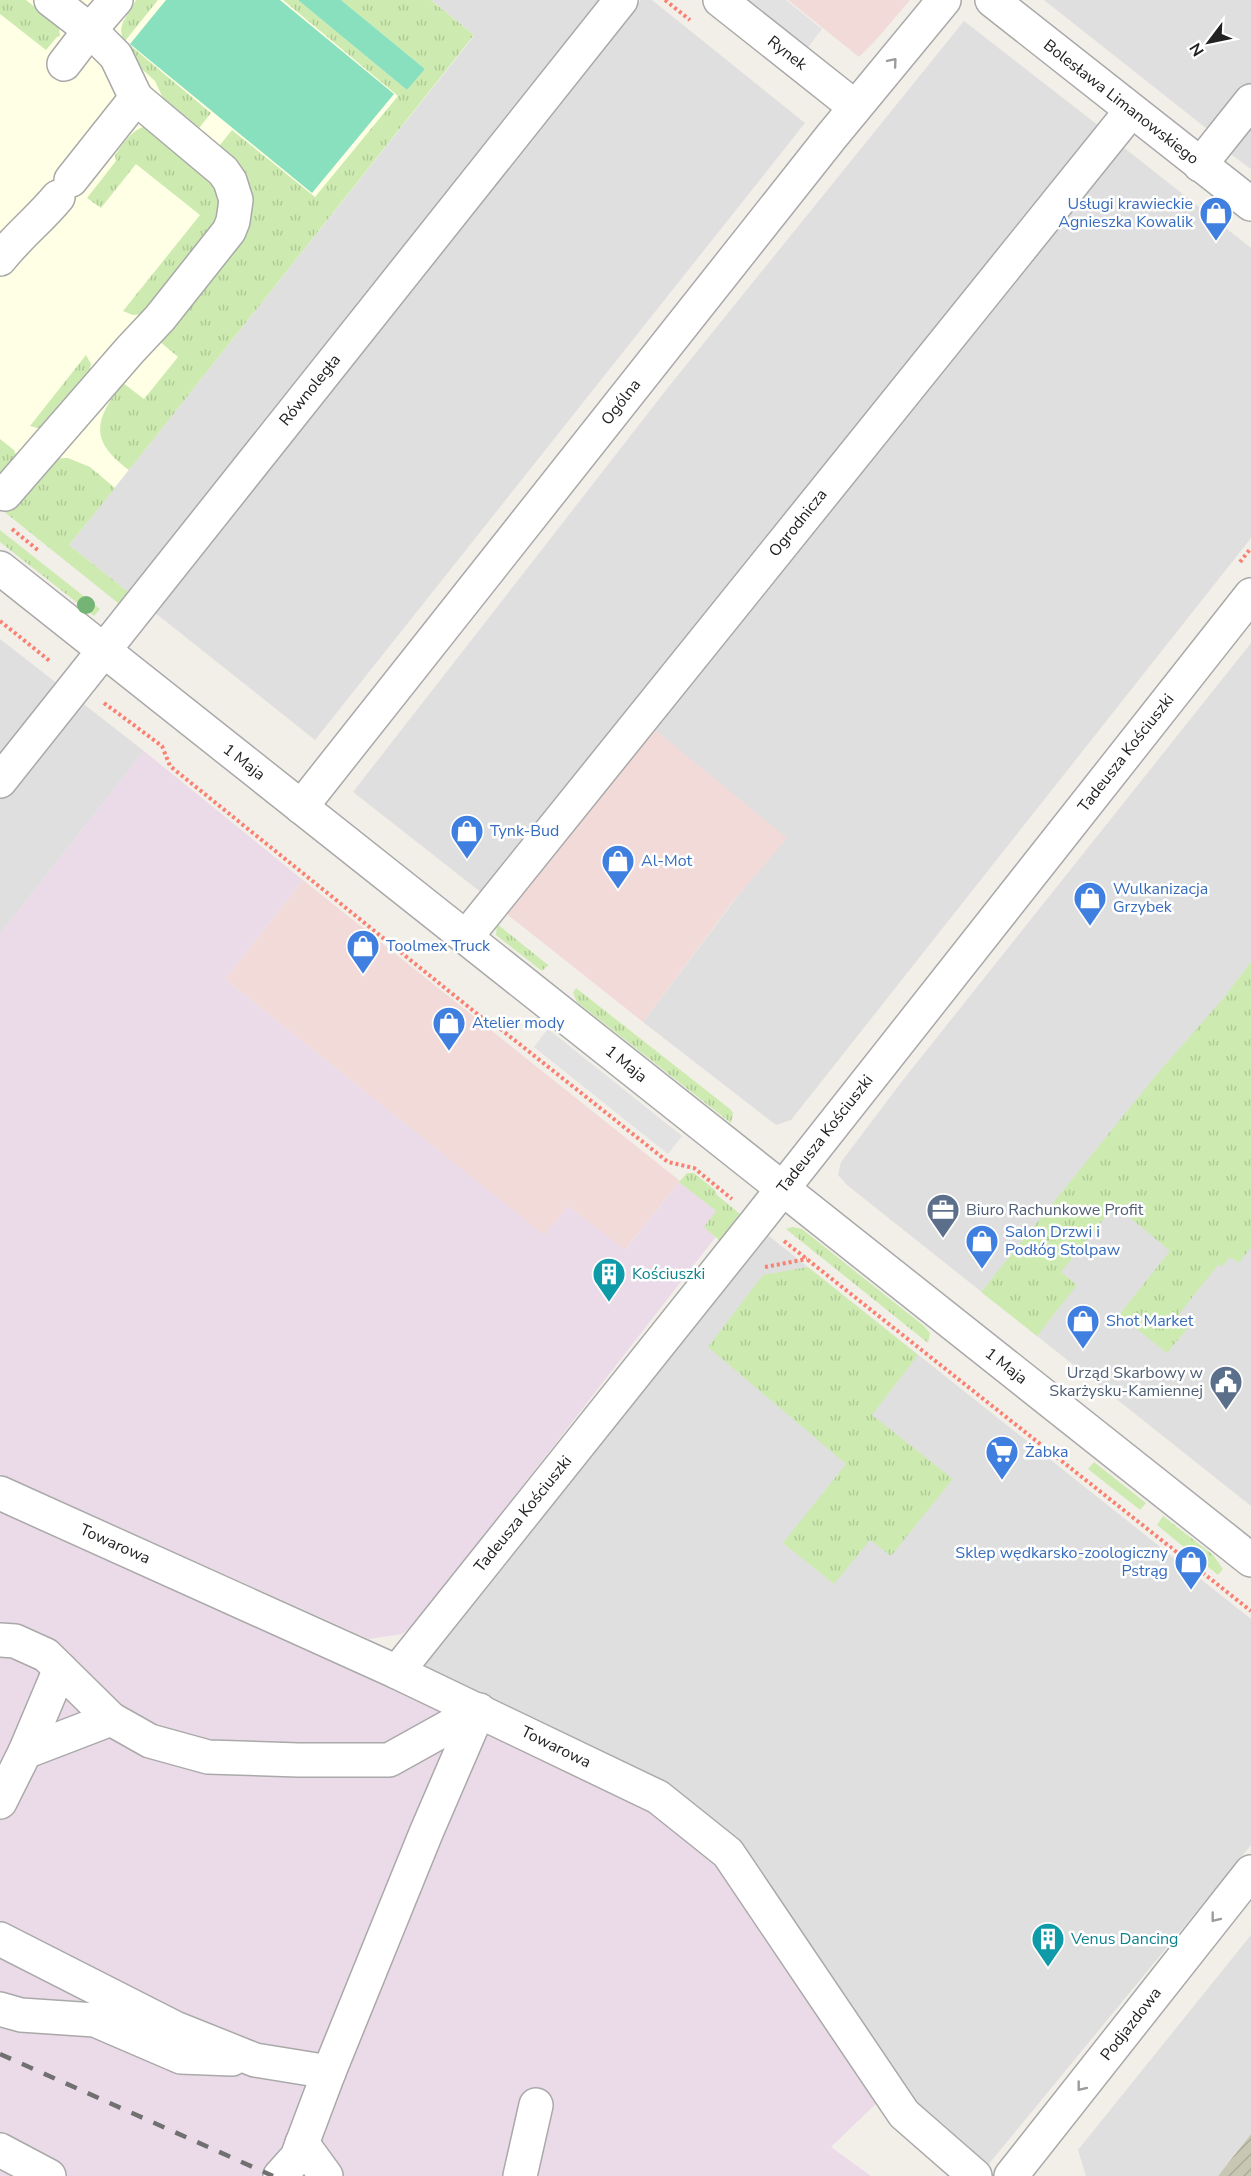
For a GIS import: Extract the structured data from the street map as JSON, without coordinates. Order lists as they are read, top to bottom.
{
  "streets": {
    "street": [
      "Rynek",
      "Bolesława Limanowskiego",
      "Równoległa",
      "Ogólna",
      "Ogrodnicza",
      "Tadeusza Kościuszki",
      "1 Maja",
      "Towarowa",
      "Podjazdowa"
    ]
  },
  "crossings": [
    ["Rynek", "Ogólna"],
    ["Bolesława Limanowskiego", "Ogrodnicza"],
    ["Równoległa", "1 Maja"],
    ["Ogólna", "1 Maja"],
    ["Ogrodnicza", "1 Maja"],
    ["Tadeusza Kościuszki", "1 Maja"],
    ["Tadeusza Kościuszki", "Towarowa"]
  ],
  "one_way": ["Podjazdowa"],
  "places": {
    "shop": [
      "Usługi krawieckie Agnieszka Kowalik",
      "Tynk-Bud",
      "Al-Mot",
      "Wulkanizacja Grzybek",
      "Toolmex Truck",
      "Atelier mody",
      "Salon Drzwi i Podłóg Stolpaw",
      "Shot Market",
      "Sklep wędkarsko-zoologiczny Pstrąg"
    ],
    "office": ["Biuro Rachunkowe Profit"],
    "building": ["Kościuszki", "Venus Dancing"],
    "public building": ["Urząd Skarbowy w Skarżysku-Kamiennej"],
    "supermarket": ["Żabka"]
  },
  "north": "bottom left"
}
